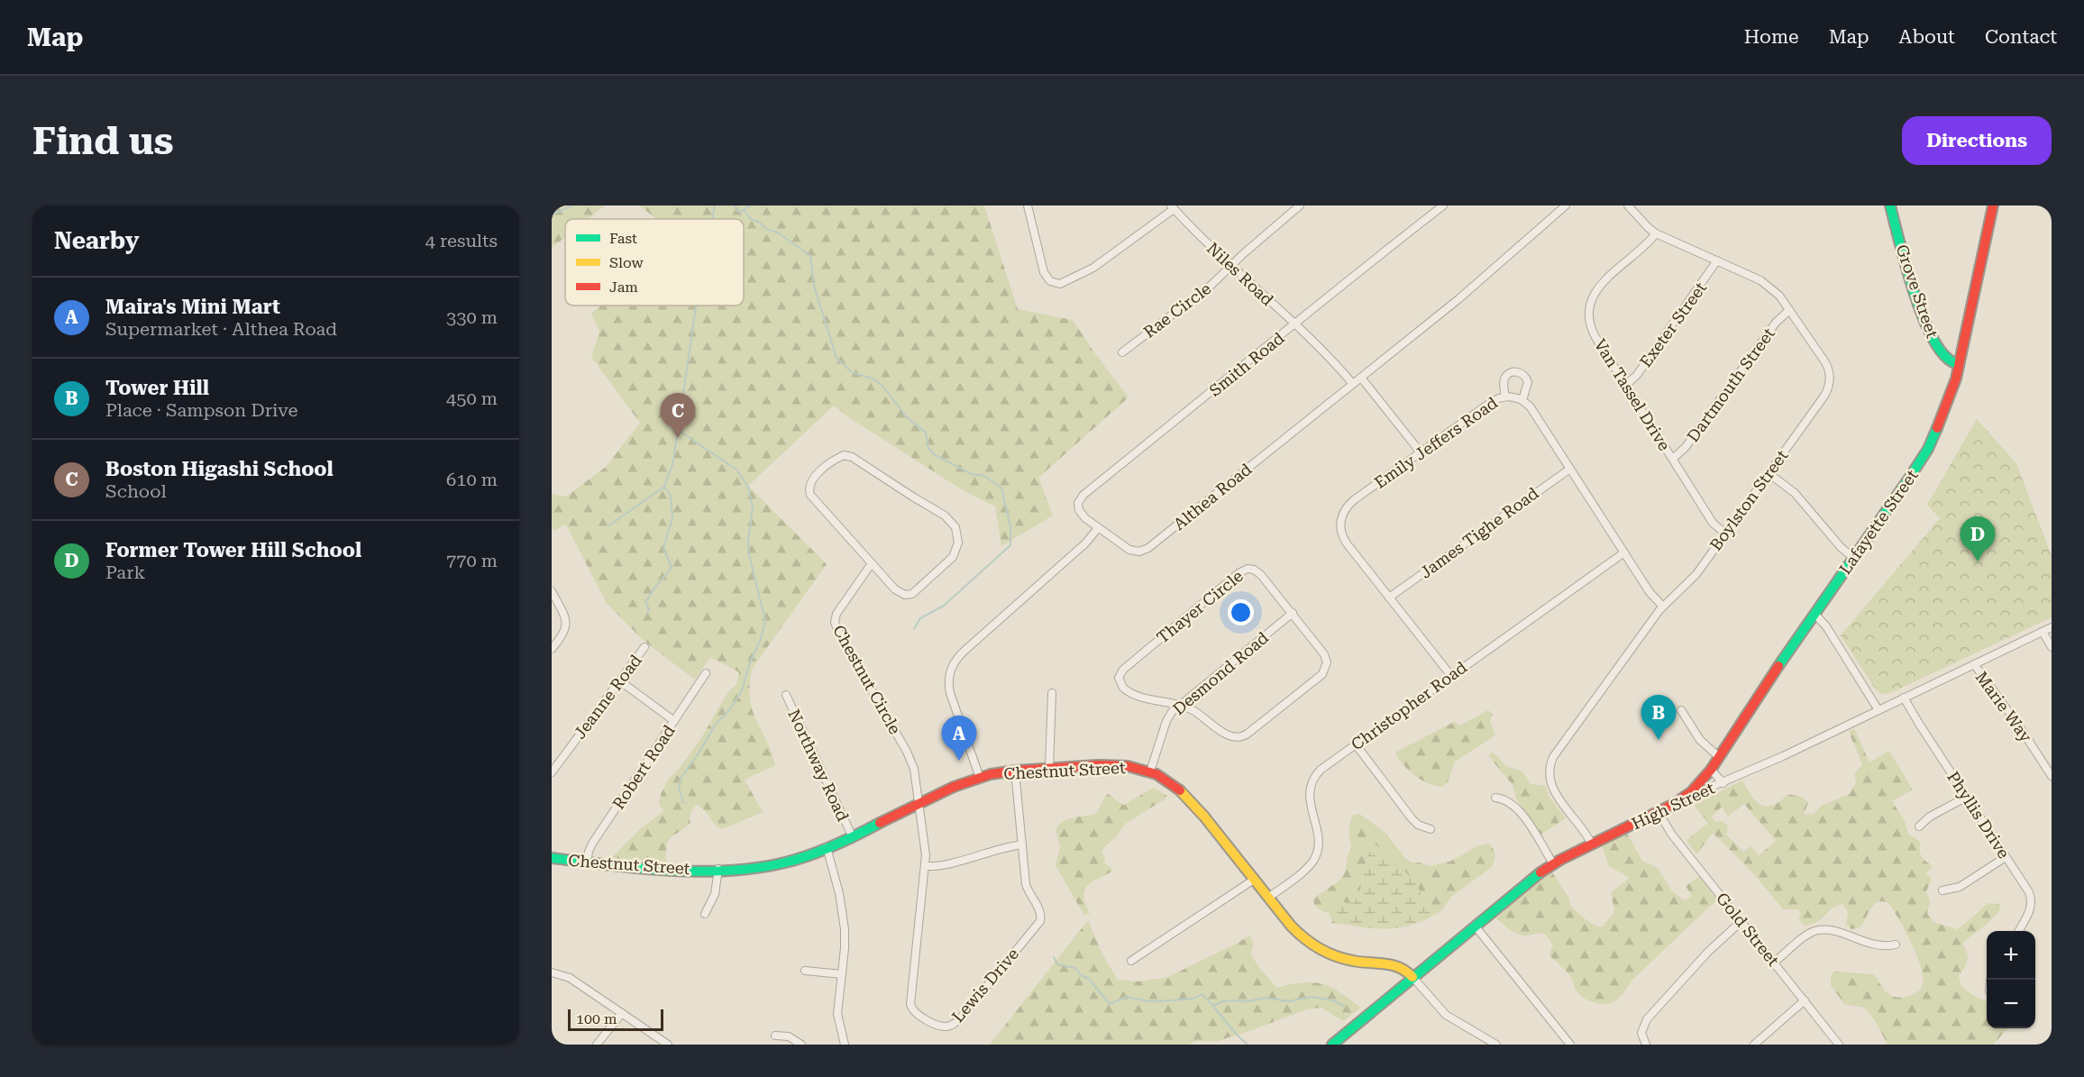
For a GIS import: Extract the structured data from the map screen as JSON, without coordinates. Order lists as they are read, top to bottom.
{
  "streets": {
    "main road": [
      "Grove Street",
      "Lafayette Street",
      "Chestnut Street",
      "High Street"
    ],
    "street": [
      "Niles Road",
      "Rae Circle",
      "Exeter Street",
      "Smith Road",
      "Dartmouth Street",
      "Van Tassel Drive",
      "Emily Jeffers Road",
      "Althea Road",
      "Boylston Street",
      "James Tighe Road",
      "Thayer Circle",
      "Desmond Road",
      "Chestnut Circle",
      "Jeanne Road",
      "Christopher Road",
      "Marie Way",
      "Northway Road",
      "Robert Road",
      "Phyllis Drive",
      "Gold Street",
      "Lewis Drive"
    ]
  },
  "crossings": [
    ["Niles Road", "Rae Circle"],
    ["Niles Road", "Smith Road"],
    ["Niles Road", "Althea Road"],
    ["Grove Street", "Lafayette Street"],
    ["Exeter Street", "Van Tassel Drive"],
    ["Exeter Street", "Boylston Street"],
    ["Smith Road", "Althea Road"],
    ["Dartmouth Street", "Van Tassel Drive"],
    ["Dartmouth Street", "Boylston Street"],
    ["Van Tassel Drive", "Boylston Street"],
    ["Emily Jeffers Road", "Boylston Street"],
    ["Emily Jeffers Road", "James Tighe Road"],
    ["Emily Jeffers Road", "Christopher Road"],
    ["Boylston Street", "High Street"],
    ["Lafayette Street", "High Street"],
    ["Thayer Circle", "Desmond Road"],
    ["Desmond Road", "Chestnut Street"],
    ["Chestnut Circle", "Chestnut Street"],
    ["Chestnut Circle", "Lewis Drive"],
    ["Christopher Road", "Chestnut Street"],
    ["Marie Way", "High Street"],
    ["Northway Road", "Chestnut Street"],
    ["Robert Road", "Chestnut Street"],
    ["Chestnut Street", "High Street"],
    ["Chestnut Street", "Lewis Drive"],
    ["High Street", "Phyllis Drive"],
    ["High Street", "Gold Street"]
  ],
  "legend": ["Fast", "Slow", "Jam"],
  "scale_bar": "100 m",
  "page": {
    "header": "Map",
    "nav": [
      "Home",
      "Map",
      "About",
      "Contact"
    ],
    "buttons": "Directions",
    "title": "Find us",
    "heading": ["Nearby", "4 results"],
    "list": [
      {
        "mark": "A",
        "name": "Maira's Mini Mart",
        "note": "Supermarket · Althea Road",
        "value": "330 m"
      },
      {
        "mark": "B",
        "name": "Tower Hill",
        "note": "Place · Sampson Drive",
        "value": "450 m"
      },
      {
        "mark": "C",
        "name": "Boston Higashi School",
        "note": "School",
        "value": "610 m"
      },
      {
        "mark": "D",
        "name": "Former Tower Hill School",
        "note": "Park",
        "value": "770 m"
      }
    ],
    "pins": [
      "C",
      "D",
      "B",
      "A"
    ],
    "map_buttons": ["+", "−"],
    "scale": "100 m"
  }
}
